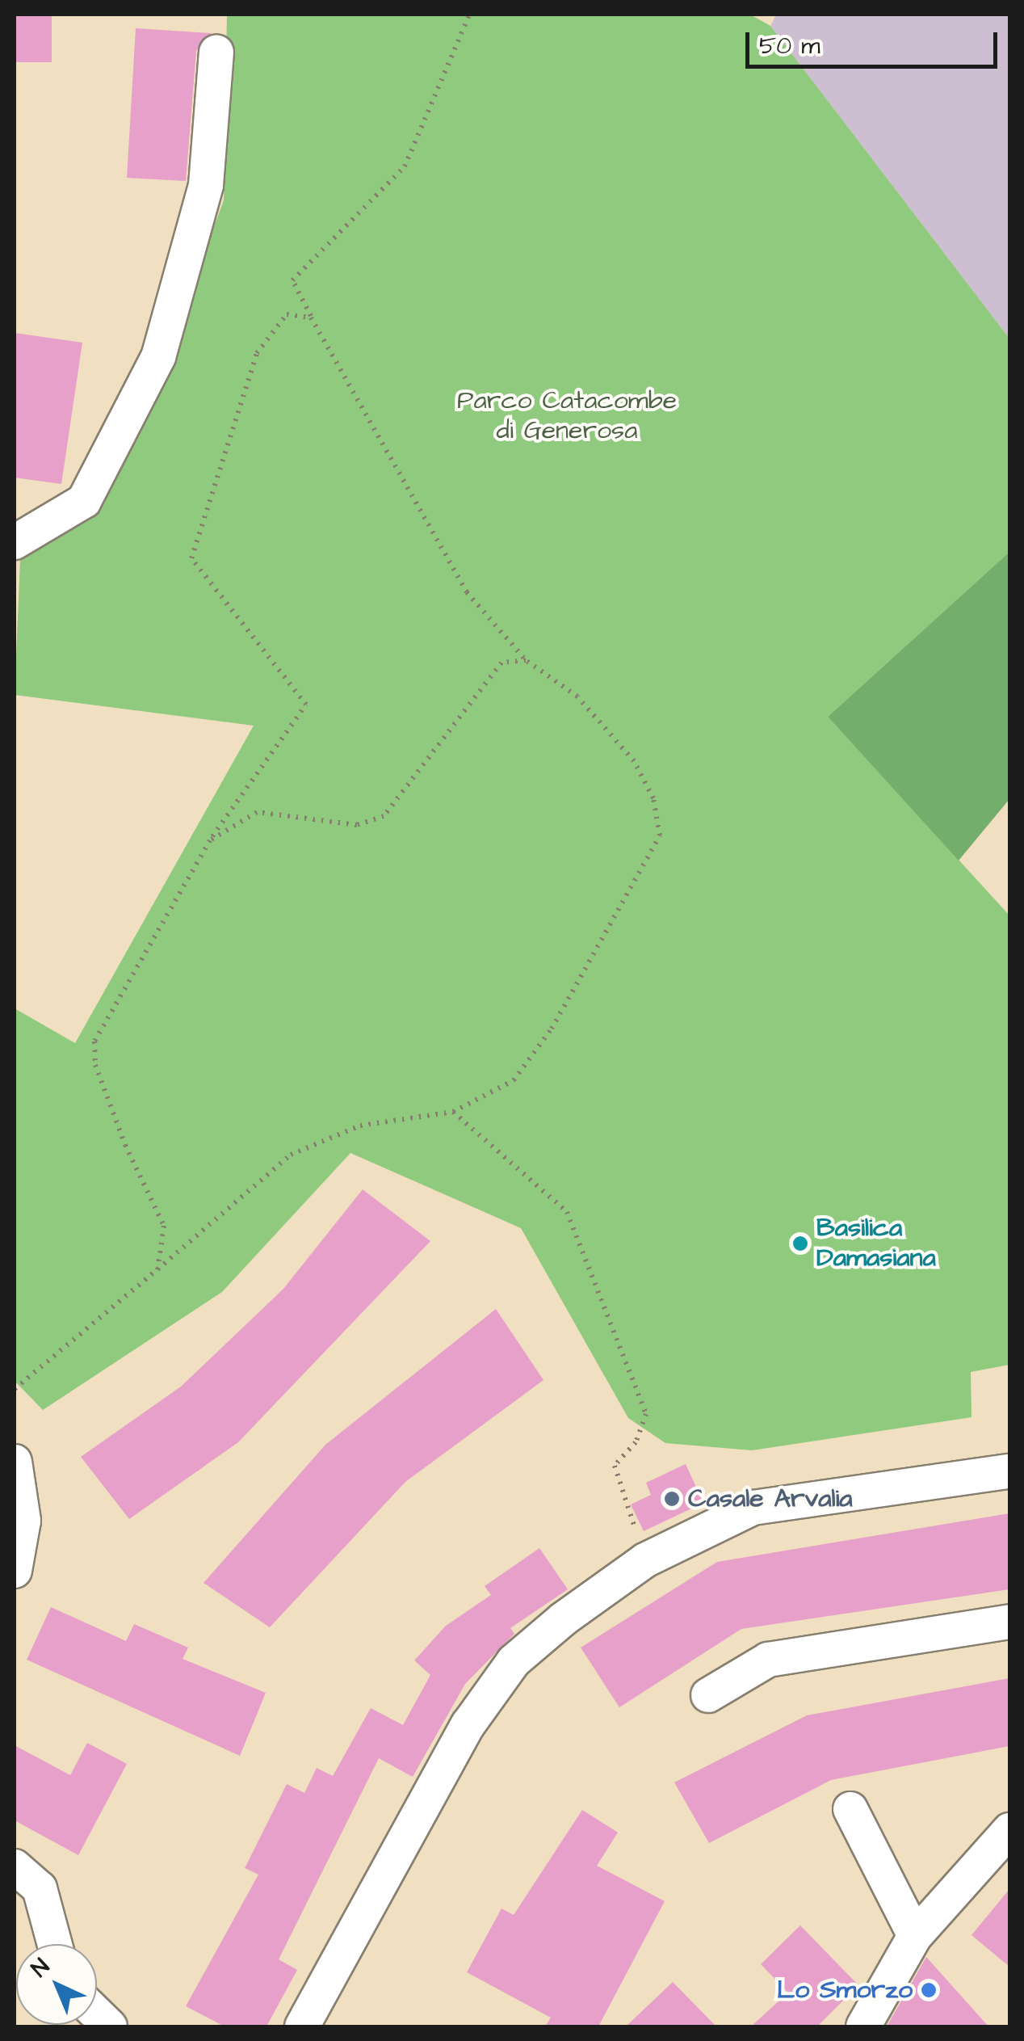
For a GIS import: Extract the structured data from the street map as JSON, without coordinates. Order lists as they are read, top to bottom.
{
  "parks": ["Parco Catacombe di Generosa"],
  "places": ["Basilica Damasiana", "Casale Arvalia", "Lo Smorzo"],
  "scale_bar": "50 m",
  "north": "top left"
}
